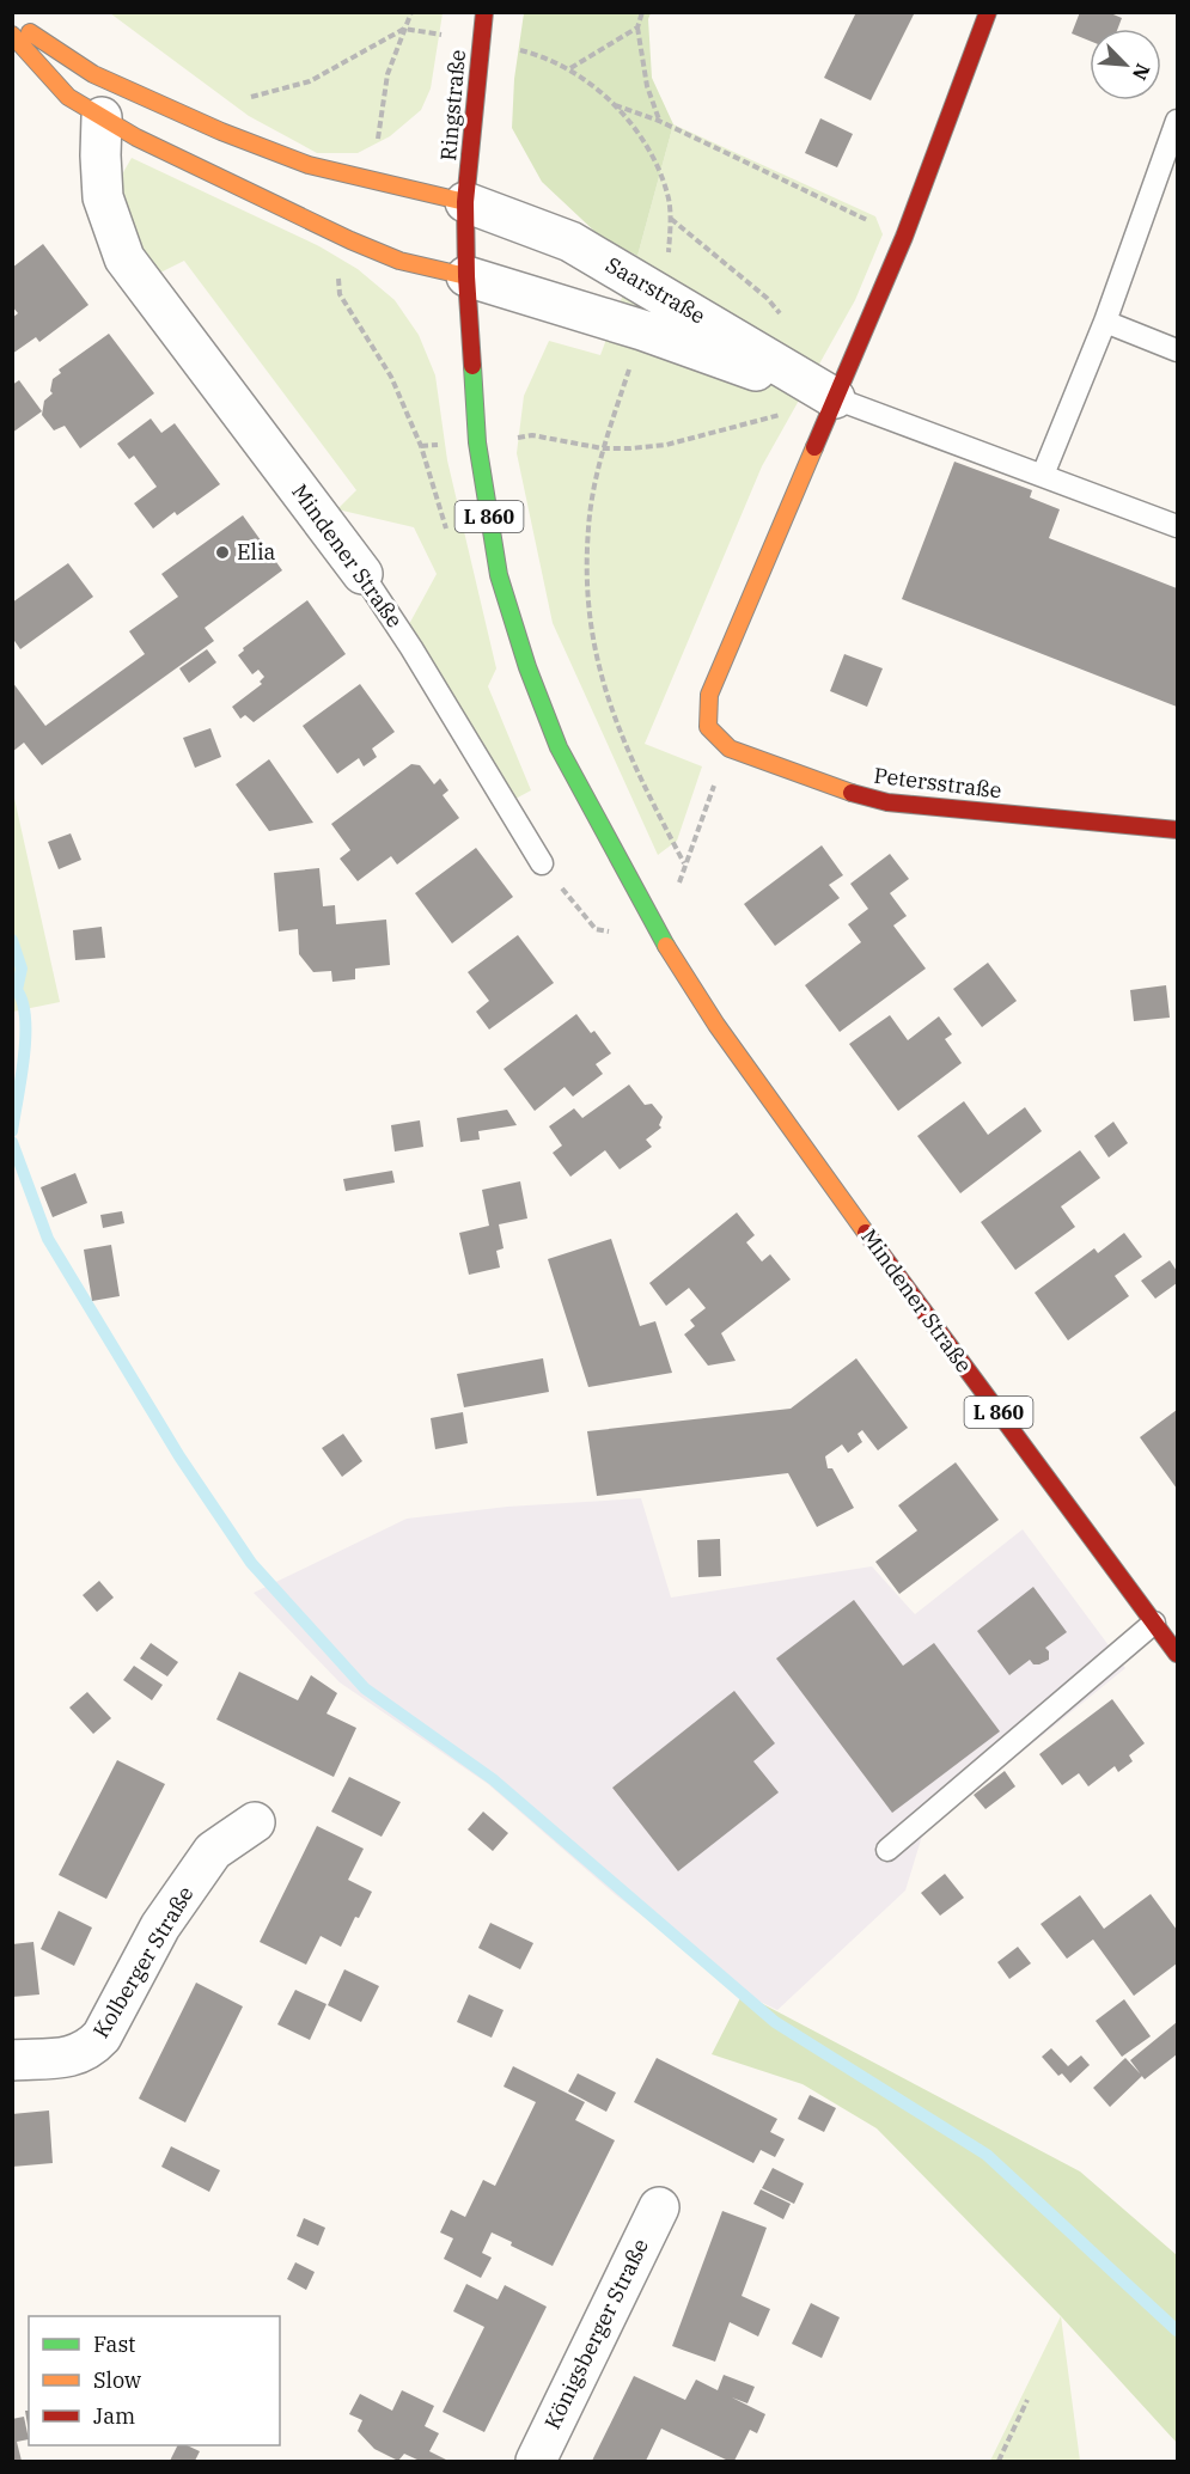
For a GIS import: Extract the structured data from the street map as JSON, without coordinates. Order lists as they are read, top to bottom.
{
  "streets": {
    "street": [
      "Ringstraße",
      "Saarstraße",
      "L 860",
      "Mindener Straße",
      "Petersstraße",
      "Kolberger Straße",
      "Königsberger Straße"
    ]
  },
  "crossings": [
    ["Ringstraße", "Saarstraße"],
    ["Ringstraße", "Mindener Straße"],
    ["Saarstraße", "Mindener Straße"],
    ["Saarstraße", "Petersstraße"]
  ],
  "places": ["Elia"],
  "legend": ["Fast", "Slow", "Jam"],
  "north": "bottom right"
}
